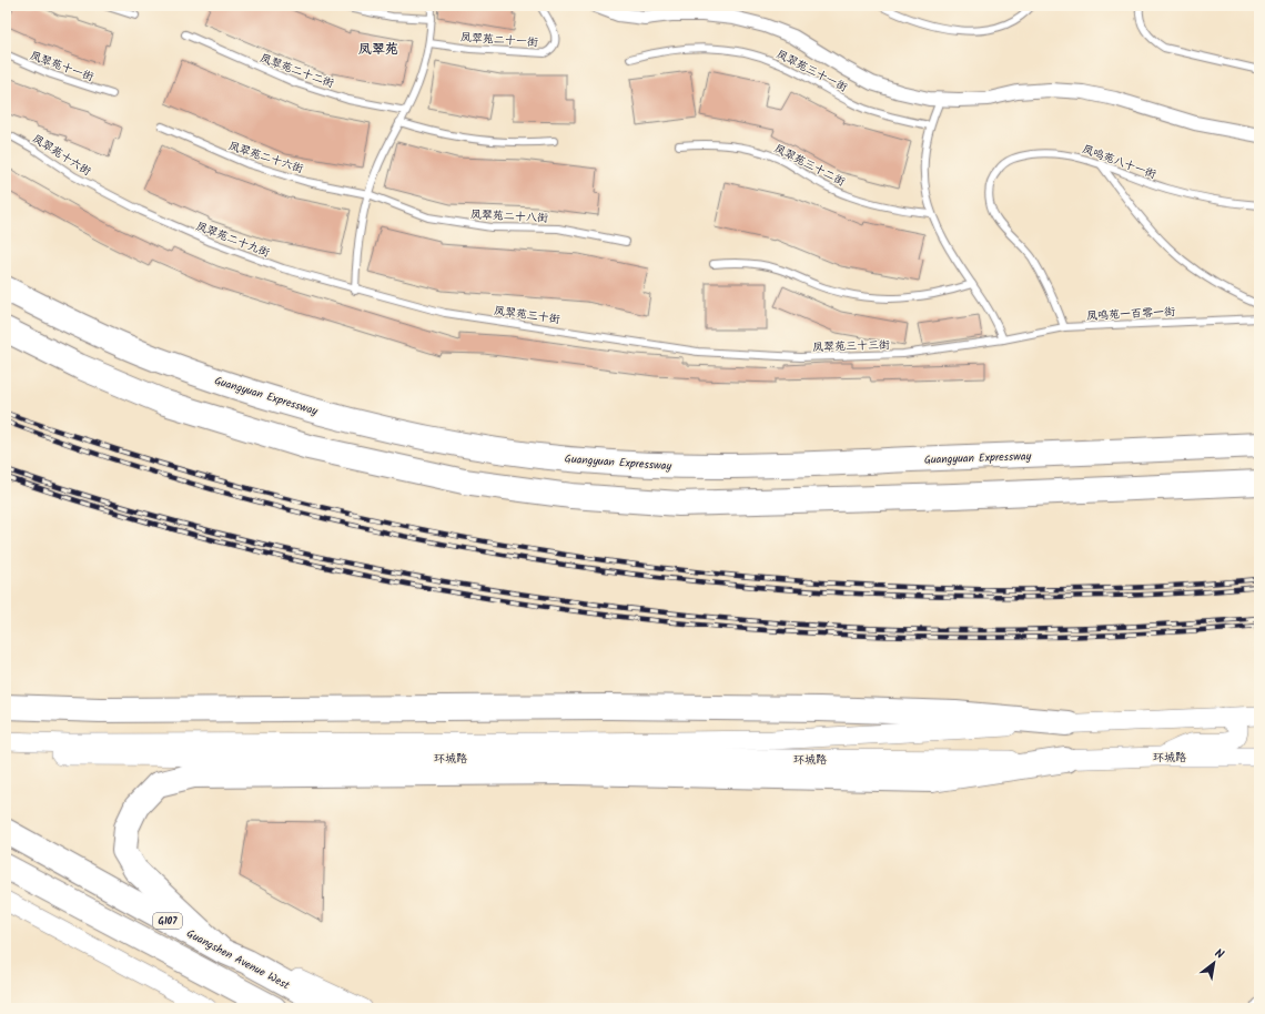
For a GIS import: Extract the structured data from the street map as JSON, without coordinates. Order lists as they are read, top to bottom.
{
  "streets": {
    "highway": ["Guangyuan Expressway", "G107", "Guangshen Avenue West"],
    "main road": ["环城路"],
    "lane": [
      "凤翠苑二十一街",
      "凤翠苑十一街",
      "凤翠苑二十二街",
      "凤翠苑三十一街",
      "凤翠苑十六街",
      "凤翠苑二十六街",
      "凤鸣苑八十一街",
      "凤翠苑三十二街",
      "凤翠苑二十八街",
      "凤翠苑二十九街",
      "凤鸣苑一百零一街",
      "凤翠苑三十街",
      "凤翠苑三十三街"
    ]
  },
  "crossings": [
    ["凤翠苑十六街", "凤翠苑二十九街"],
    ["凤翠苑二十六街", "凤翠苑二十八街"],
    ["凤鸣苑八十一街", "凤鸣苑一百零一街"],
    ["凤翠苑二十九街", "凤翠苑三十街"],
    ["凤鸣苑一百零一街", "凤翠苑三十三街"],
    ["凤翠苑三十街", "凤翠苑三十三街"]
  ],
  "districts": ["凤翠苑"],
  "north": "top right"
}
